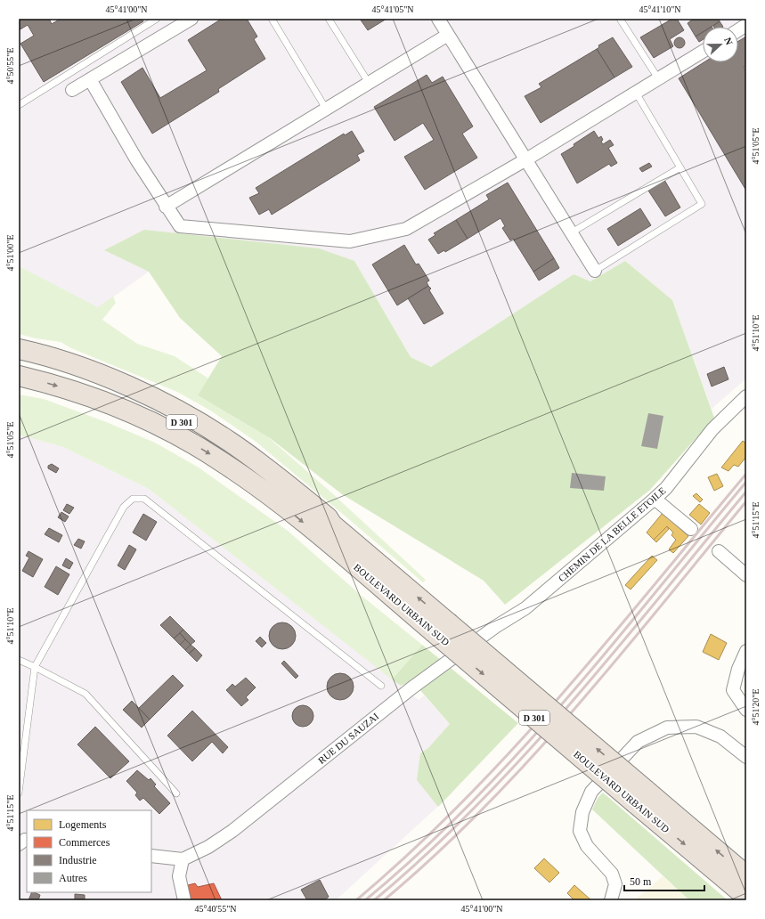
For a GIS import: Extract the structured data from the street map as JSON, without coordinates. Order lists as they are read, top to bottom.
{
  "streets": {
    "highway": ["D 301", "BOULEVARD URBAIN SUD"],
    "street": ["CHEMIN DE LA BELLE ETOILE", "RUE DU SAUZAI"]
  },
  "crossings": [
    ["D 301", "BOULEVARD URBAIN SUD"],
    ["CHEMIN DE LA BELLE ETOILE", "RUE DU SAUZAI"]
  ],
  "legend": [
    "Logements",
    "Commerces",
    "Industrie",
    "Autres"
  ],
  "scale_bar": "50 m",
  "north": "right",
  "coordinates": [
    "45°41'00\"N",
    "45°41'05\"N",
    "45°41'10\"N",
    "4°50'55\"E",
    "4°51'05\"E",
    "4°51'00\"E",
    "4°51'10\"E",
    "4°51'15\"E",
    "4°51'20\"E",
    "45°40'55\"N"
  ]
}
